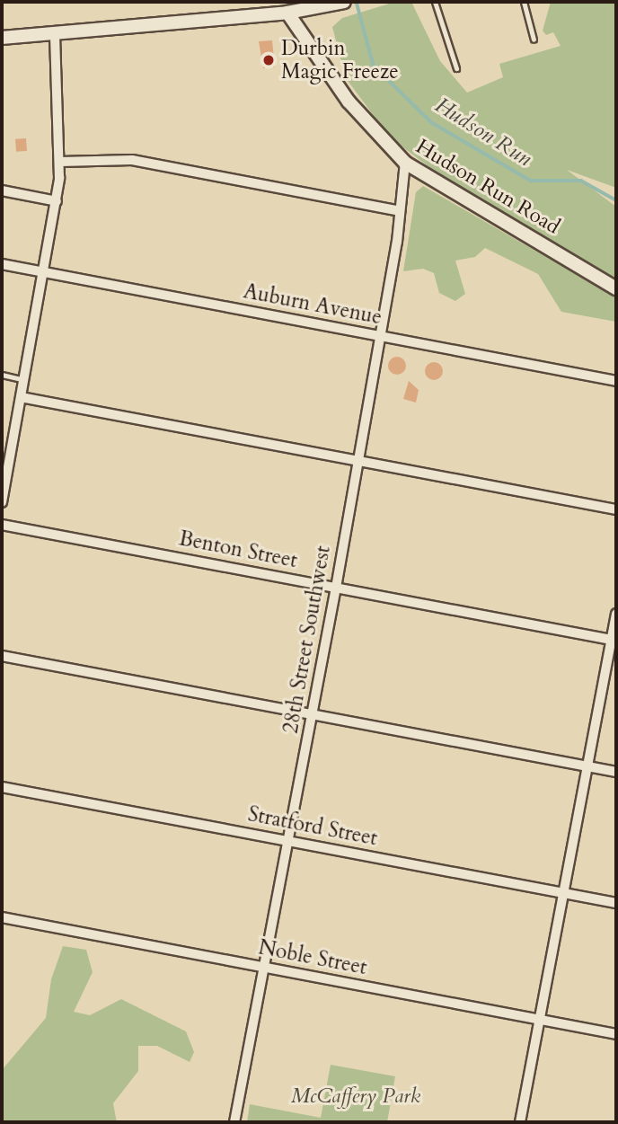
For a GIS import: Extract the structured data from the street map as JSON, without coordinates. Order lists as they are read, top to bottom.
{
  "streets": {
    "main road": ["Hudson Run Road"],
    "street": [
      "Auburn Avenue",
      "Benton Street",
      "28th Street Southwest",
      "Stratford Street",
      "Noble Street"
    ]
  },
  "crossings": [
    ["Hudson Run Road", "28th Street Southwest"],
    ["Auburn Avenue", "28th Street Southwest"],
    ["Benton Street", "28th Street Southwest"],
    ["28th Street Southwest", "Stratford Street"],
    ["28th Street Southwest", "Noble Street"]
  ],
  "water": ["Hudson Run"],
  "parks": ["McCaffery Park"],
  "places": ["Durbin Magic Freeze"]
}
